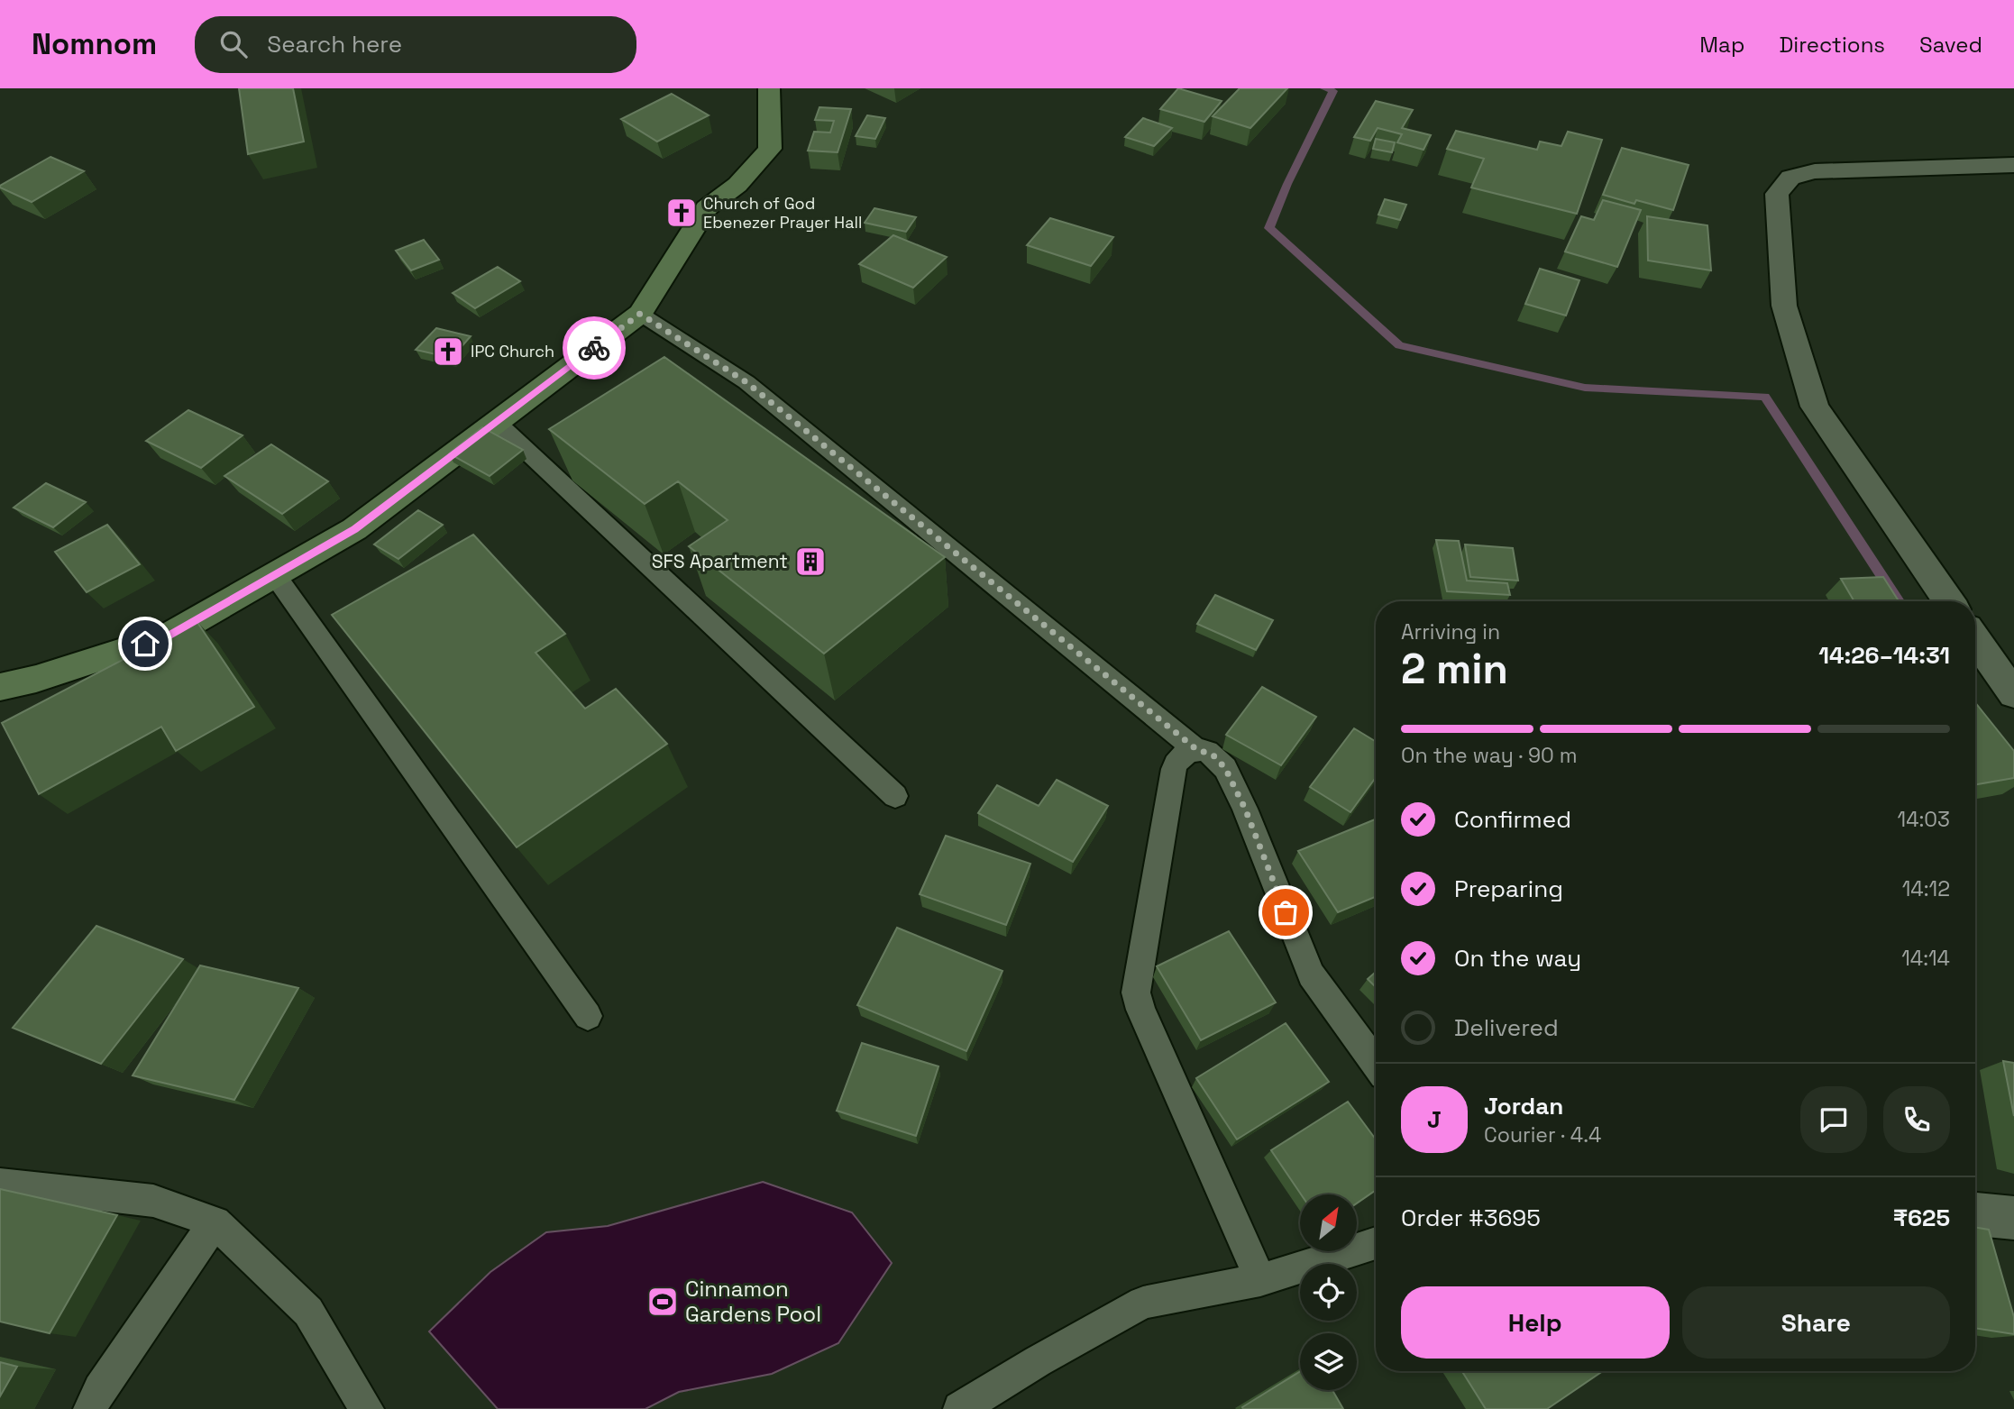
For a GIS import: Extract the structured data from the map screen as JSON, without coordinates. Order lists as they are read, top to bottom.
{
  "places": {
    "church": ["Church of God Ebenezer Prayer Hall", "IPC Church"],
    "building": ["SFS Apartment"],
    "sports": ["Cinnamon Gardens Pool"]
  },
  "north": "top right",
  "page": {
    "header": "Nomnom",
    "search": "Search here",
    "nav": ["Map", "Directions", "Saved"],
    "heading": ["2 min", "Arriving in", "14:26–14:31"],
    "panel": [
      "Jordan",
      "Courier · 4.4",
      "Order #3695",
      "₹625"
    ],
    "bar": "On the way · 90 m",
    "list": [
      ["Confirmed", "14:03"],
      ["Preparing", "14:12"],
      ["On the way", "14:14"],
      "Delivered"
    ],
    "round": "J",
    "buttons": ["Help", "Share"]
  }
}
